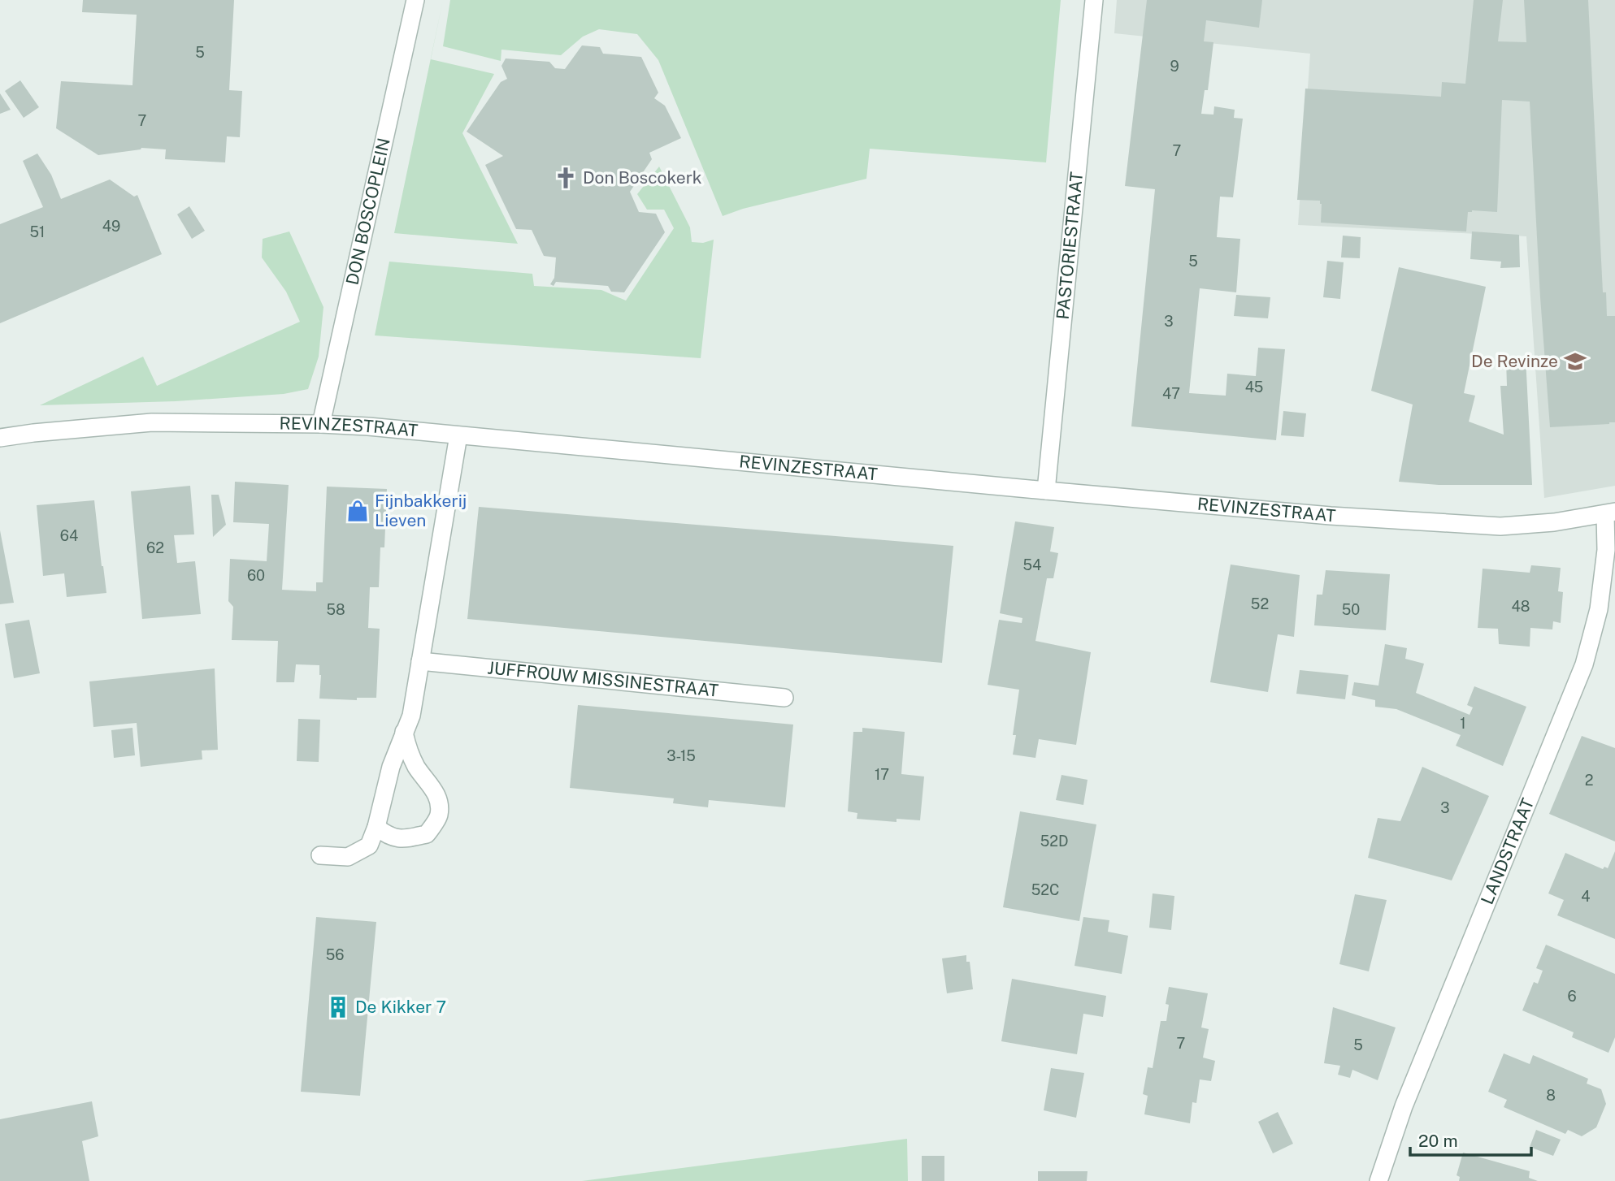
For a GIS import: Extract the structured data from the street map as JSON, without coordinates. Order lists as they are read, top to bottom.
{
  "streets": {
    "street": [
      "DON BOSCOPLEIN",
      "PASTORIESTRAAT",
      "REVINZESTRAAT",
      "JUFFROUW MISSINESTRAAT",
      "LANDSTRAAT"
    ]
  },
  "crossings": [
    ["DON BOSCOPLEIN", "REVINZESTRAAT"],
    ["PASTORIESTRAAT", "REVINZESTRAAT"],
    ["REVINZESTRAAT", "LANDSTRAAT"]
  ],
  "places": {
    "church": ["Don Boscokerk"],
    "school or university": ["De Revinze"],
    "shop": ["Fijnbakkerij Lieven"],
    "building": ["De Kikker 7"]
  },
  "house_numbers": [
    "5",
    "9",
    "7",
    "7",
    "49",
    "51",
    "5",
    "3",
    "45",
    "47",
    "64",
    "62",
    "54",
    "60",
    "52",
    "48",
    "58",
    "50",
    "1",
    "3-15",
    "17",
    "2",
    "3",
    "52D",
    "52C",
    "4",
    "56",
    "6",
    "7",
    "5",
    "8"
  ],
  "scale_bar": "20 m"
}
